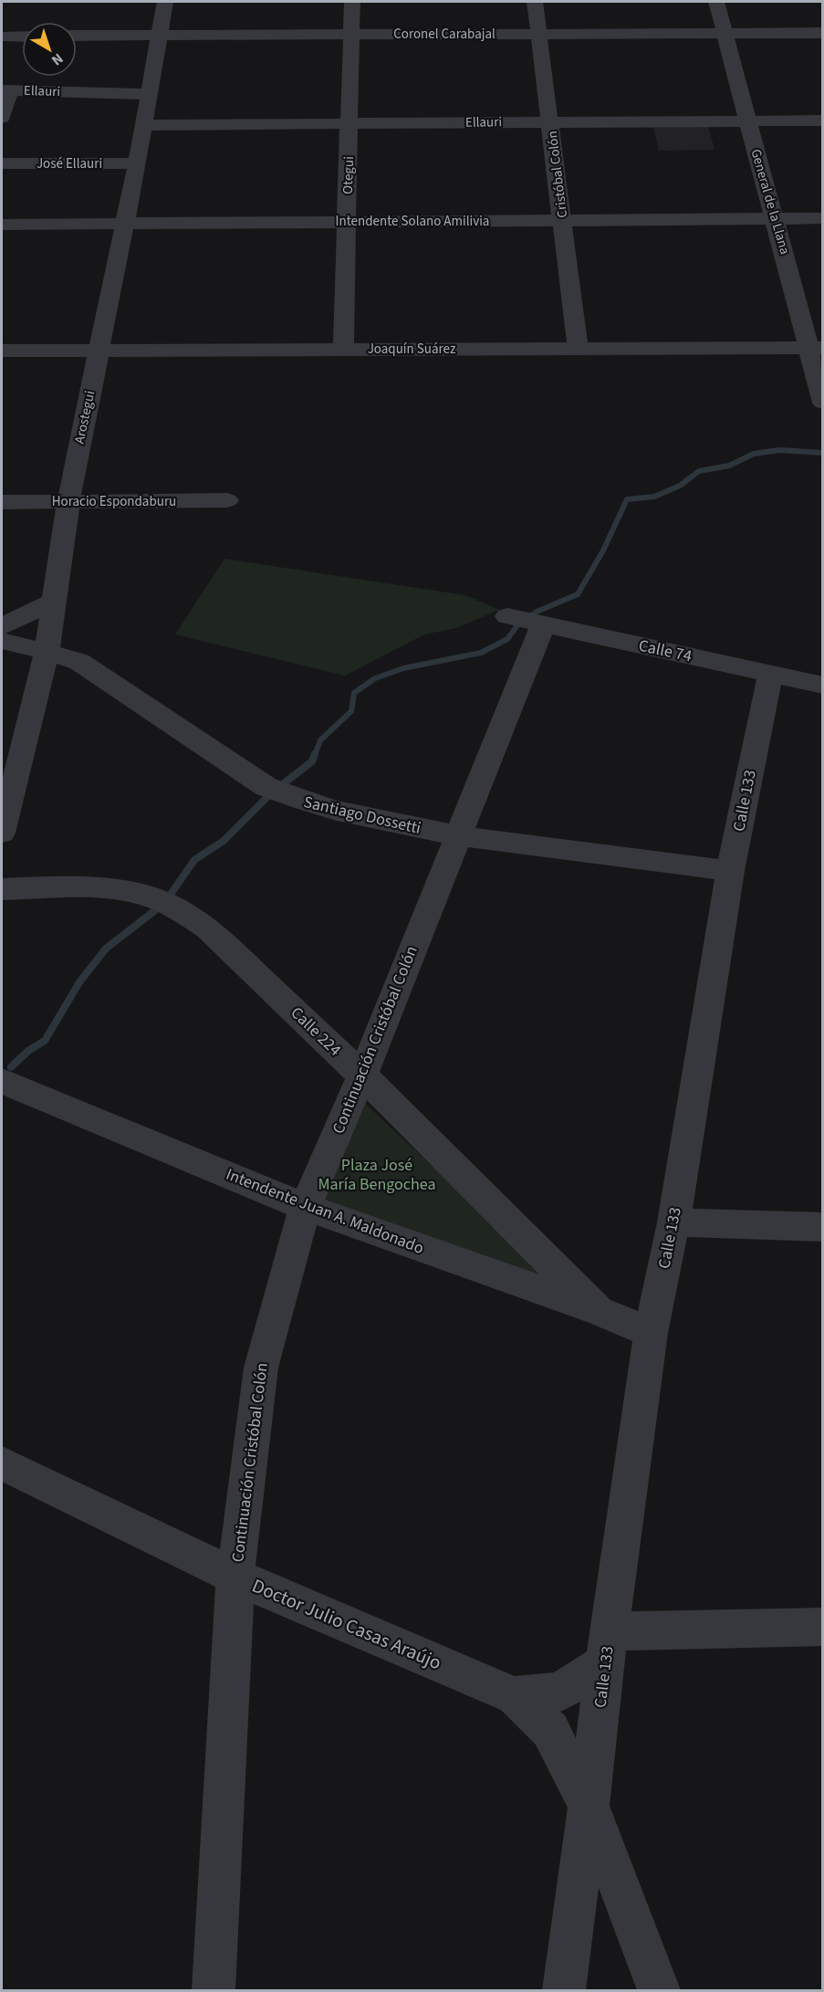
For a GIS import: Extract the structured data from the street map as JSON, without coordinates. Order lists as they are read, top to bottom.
{
  "streets": {
    "street": [
      "Coronel Carabajal",
      "Ellauri",
      "José Ellauri",
      "Cristóbal Colón",
      "Otegui",
      "General de la Llana",
      "Intendente Solano Amilivia",
      "Joaquín Suárez",
      "Arostegui",
      "Horacio Espondaburu",
      "Calle 74",
      "Calle 133",
      "Santiago Dossetti",
      "Calle 224",
      "Continuación Cristóbal Colón",
      "Intendente Juan A. Maldonado",
      "Doctor Julio Casas Araújo"
    ]
  },
  "crossings": [
    ["Coronel Carabajal", "Cristóbal Colón"],
    ["Coronel Carabajal", "Otegui"],
    ["Coronel Carabajal", "General de la Llana"],
    ["Coronel Carabajal", "Arostegui"],
    ["Ellauri", "Cristóbal Colón"],
    ["Ellauri", "Otegui"],
    ["Ellauri", "General de la Llana"],
    ["Ellauri", "Arostegui"],
    ["José Ellauri", "Arostegui"],
    ["Cristóbal Colón", "Intendente Solano Amilivia"],
    ["Cristóbal Colón", "Joaquín Suárez"],
    ["Otegui", "Intendente Solano Amilivia"],
    ["Otegui", "Joaquín Suárez"],
    ["General de la Llana", "Intendente Solano Amilivia"],
    ["General de la Llana", "Joaquín Suárez"],
    ["Intendente Solano Amilivia", "Arostegui"],
    ["Joaquín Suárez", "Arostegui"],
    ["Arostegui", "Horacio Espondaburu"],
    ["Arostegui", "Santiago Dossetti"],
    ["Calle 74", "Calle 133"],
    ["Calle 74", "Continuación Cristóbal Colón"],
    ["Calle 133", "Santiago Dossetti"],
    ["Calle 133", "Intendente Juan A. Maldonado"],
    ["Calle 133", "Doctor Julio Casas Araújo"],
    ["Santiago Dossetti", "Continuación Cristóbal Colón"],
    ["Calle 224", "Continuación Cristóbal Colón"],
    ["Calle 224", "Intendente Juan A. Maldonado"],
    ["Continuación Cristóbal Colón", "Intendente Juan A. Maldonado"],
    ["Continuación Cristóbal Colón", "Doctor Julio Casas Araújo"]
  ],
  "parks": ["Plaza José María Bengochea"],
  "north": "bottom right"
}
